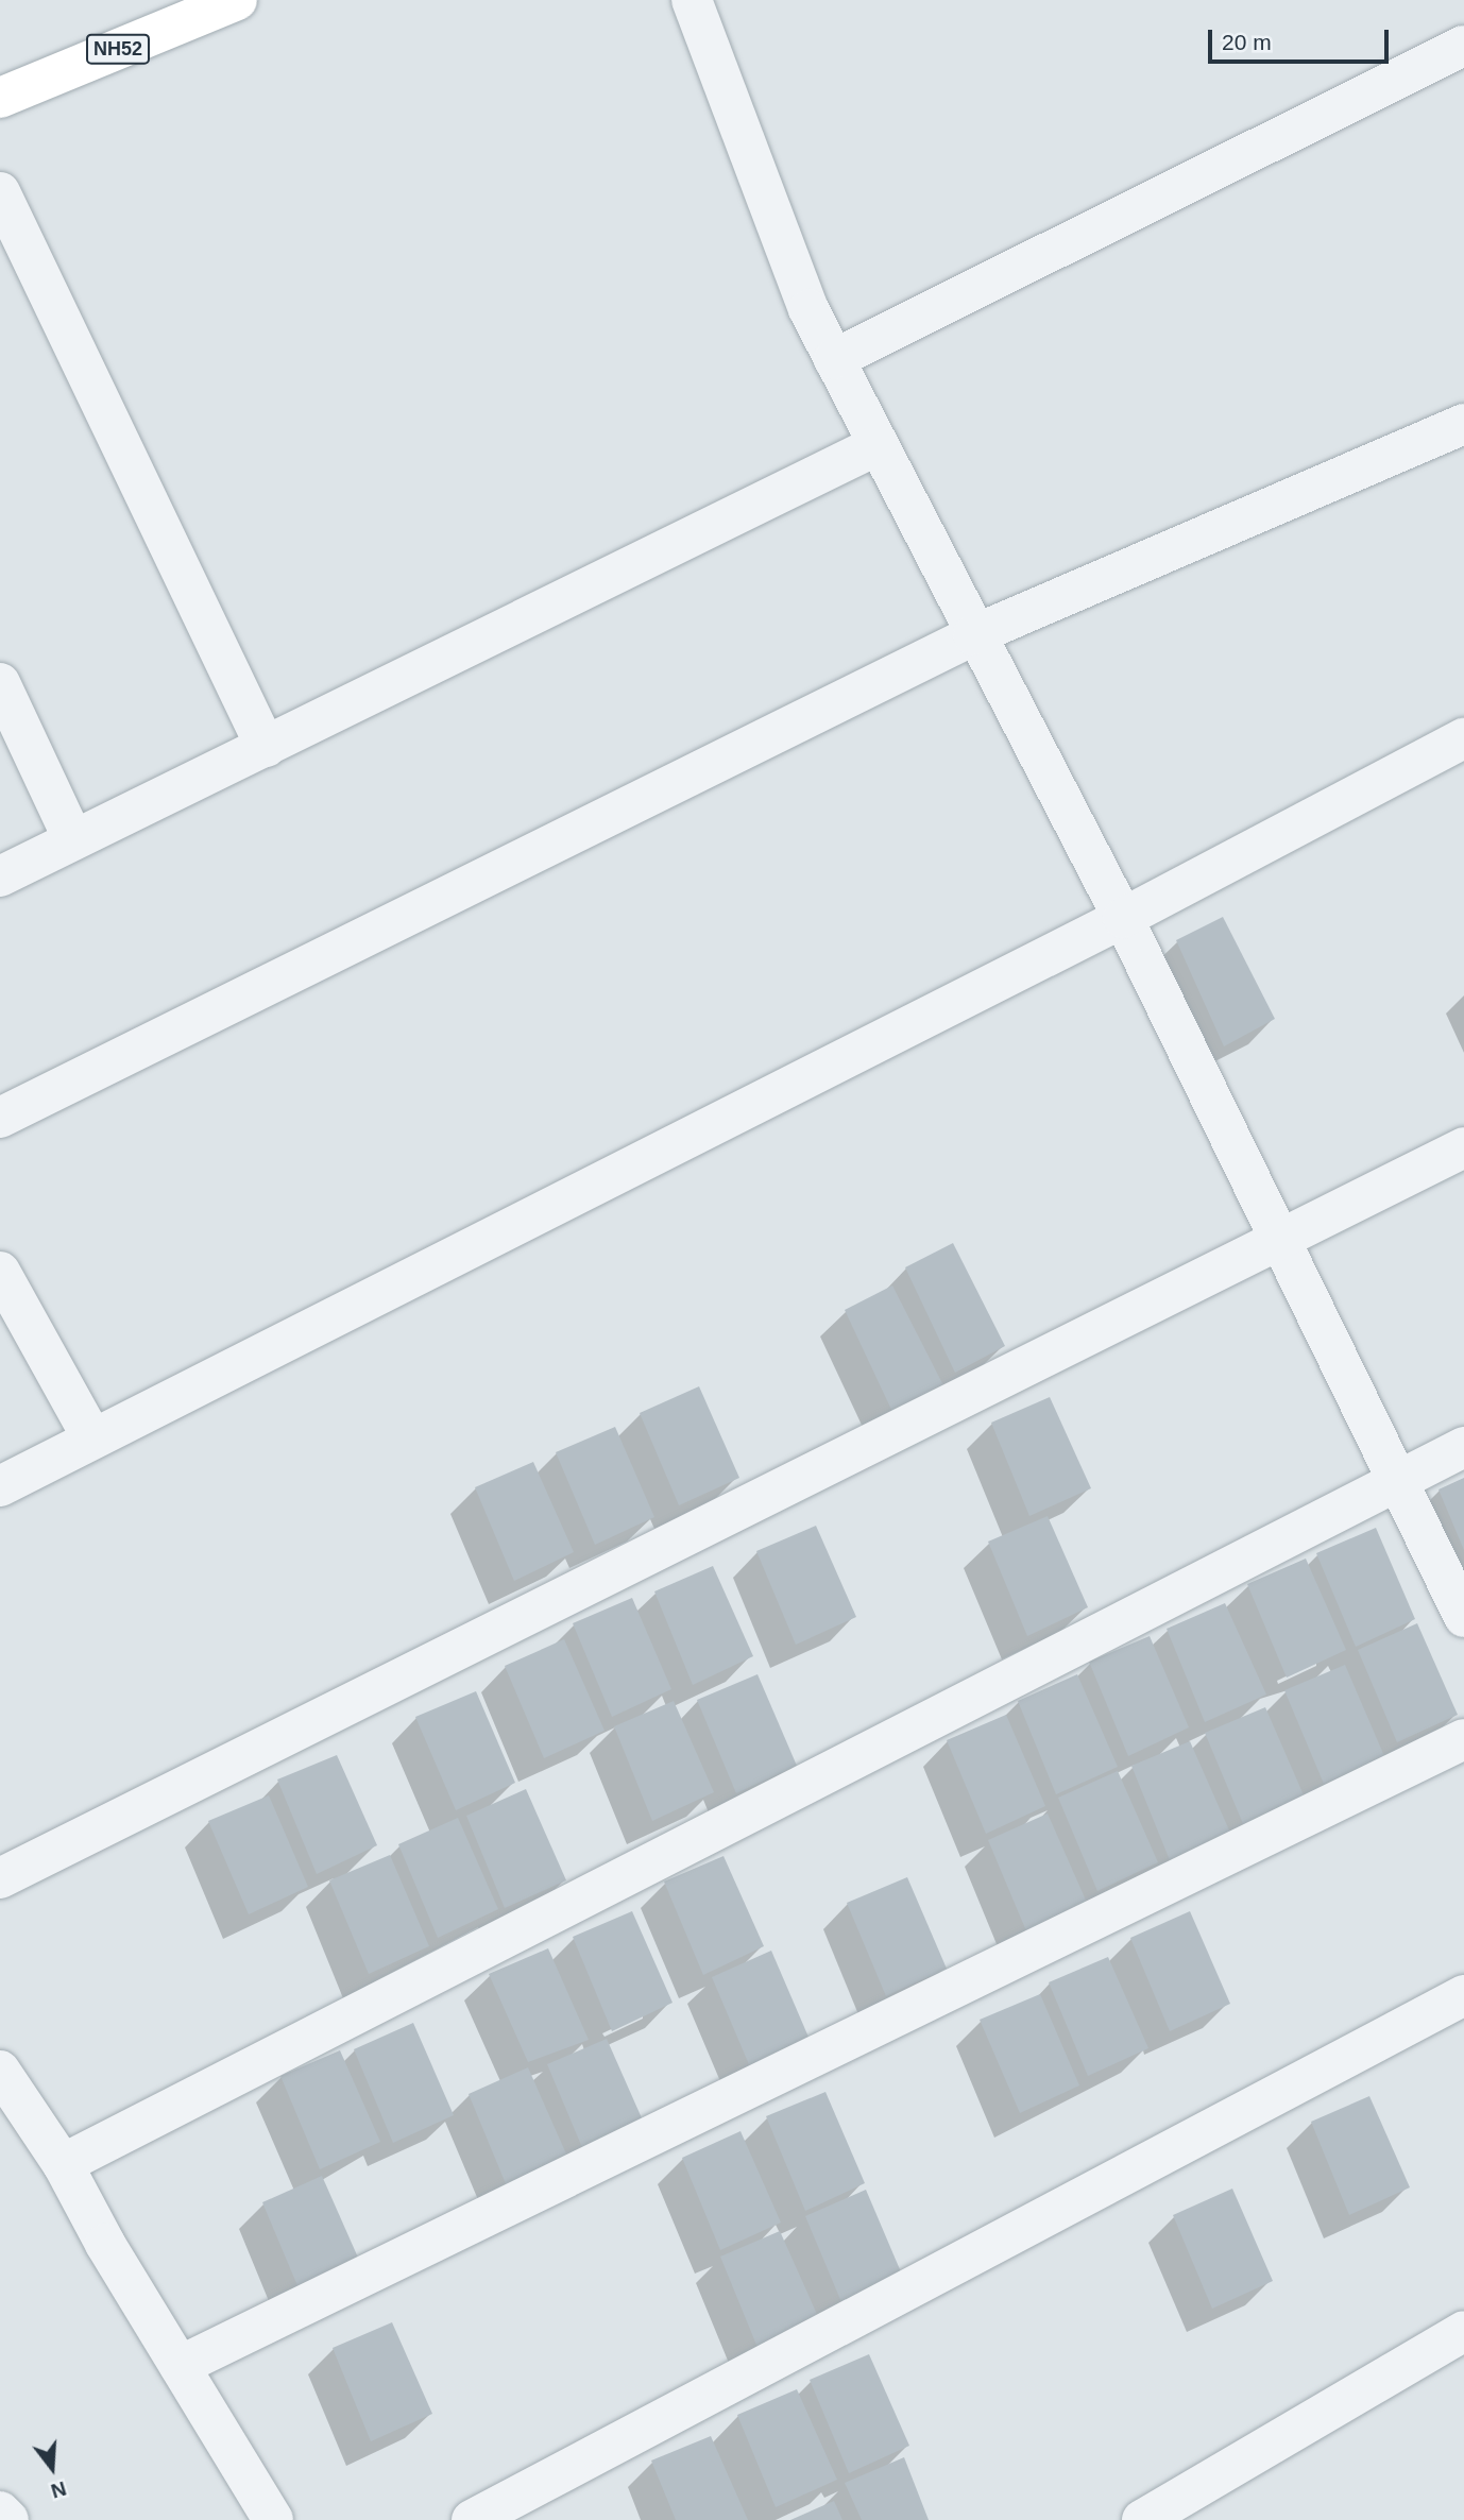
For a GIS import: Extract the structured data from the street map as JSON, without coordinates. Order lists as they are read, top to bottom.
{
  "streets": {
    "highway": ["NH52"]
  },
  "scale_bar": "20 m",
  "north": "bottom"
}
